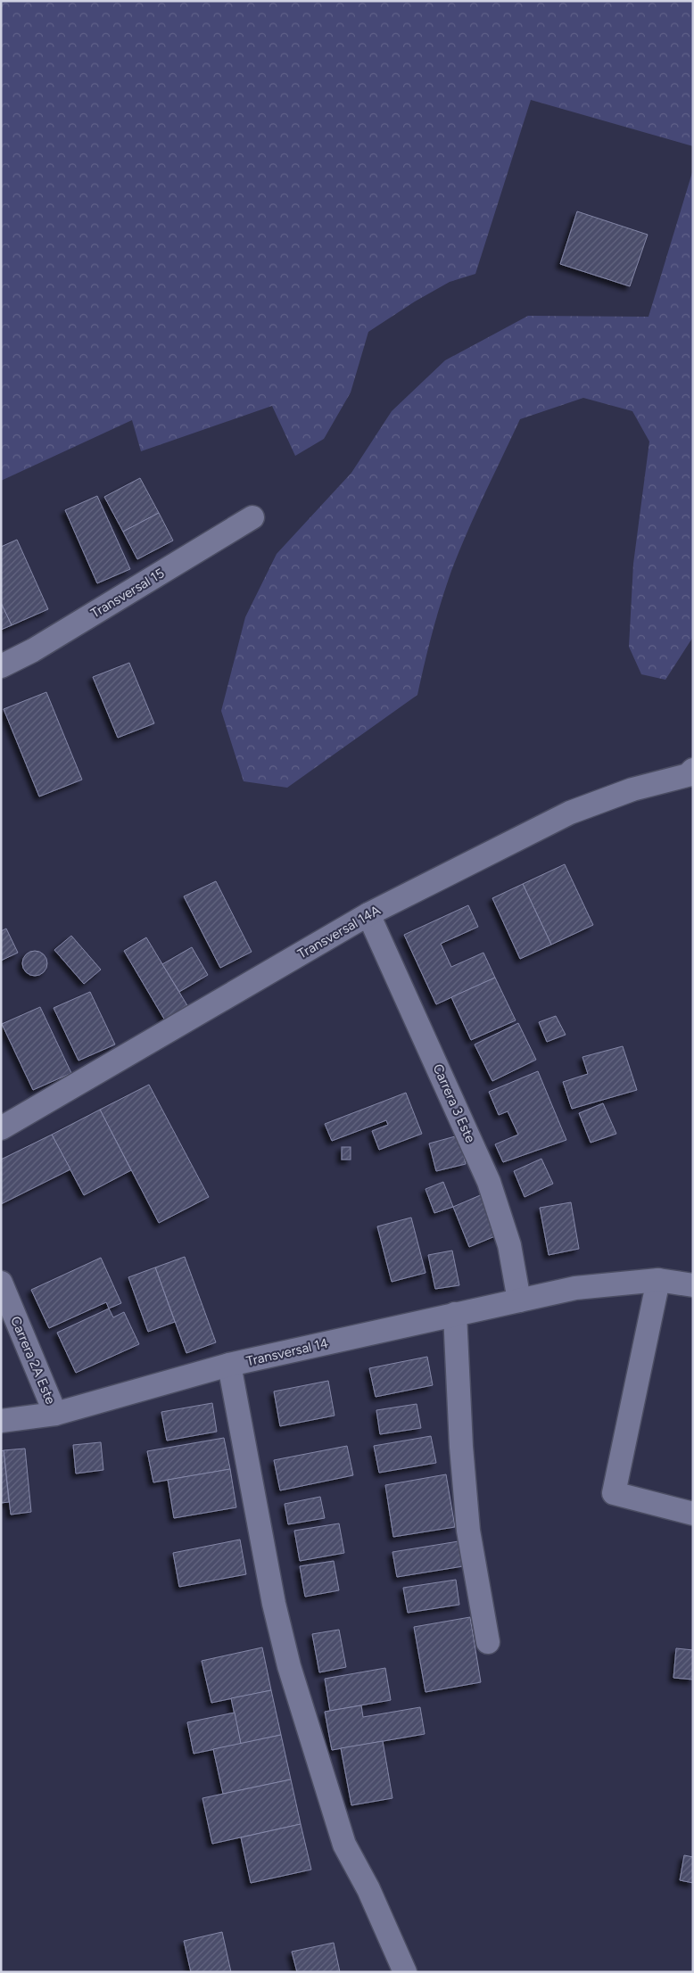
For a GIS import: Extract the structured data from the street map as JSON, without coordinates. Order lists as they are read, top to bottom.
{
  "streets": {
    "street": [
      "Transversal 15",
      "Transversal 14A",
      "Carrera 3 Este",
      "Transversal 14",
      "Carrera 2A Este"
    ]
  },
  "crossings": [
    ["Transversal 14A", "Carrera 3 Este"],
    ["Carrera 3 Este", "Transversal 14"],
    ["Transversal 14", "Carrera 2A Este"]
  ]
}
